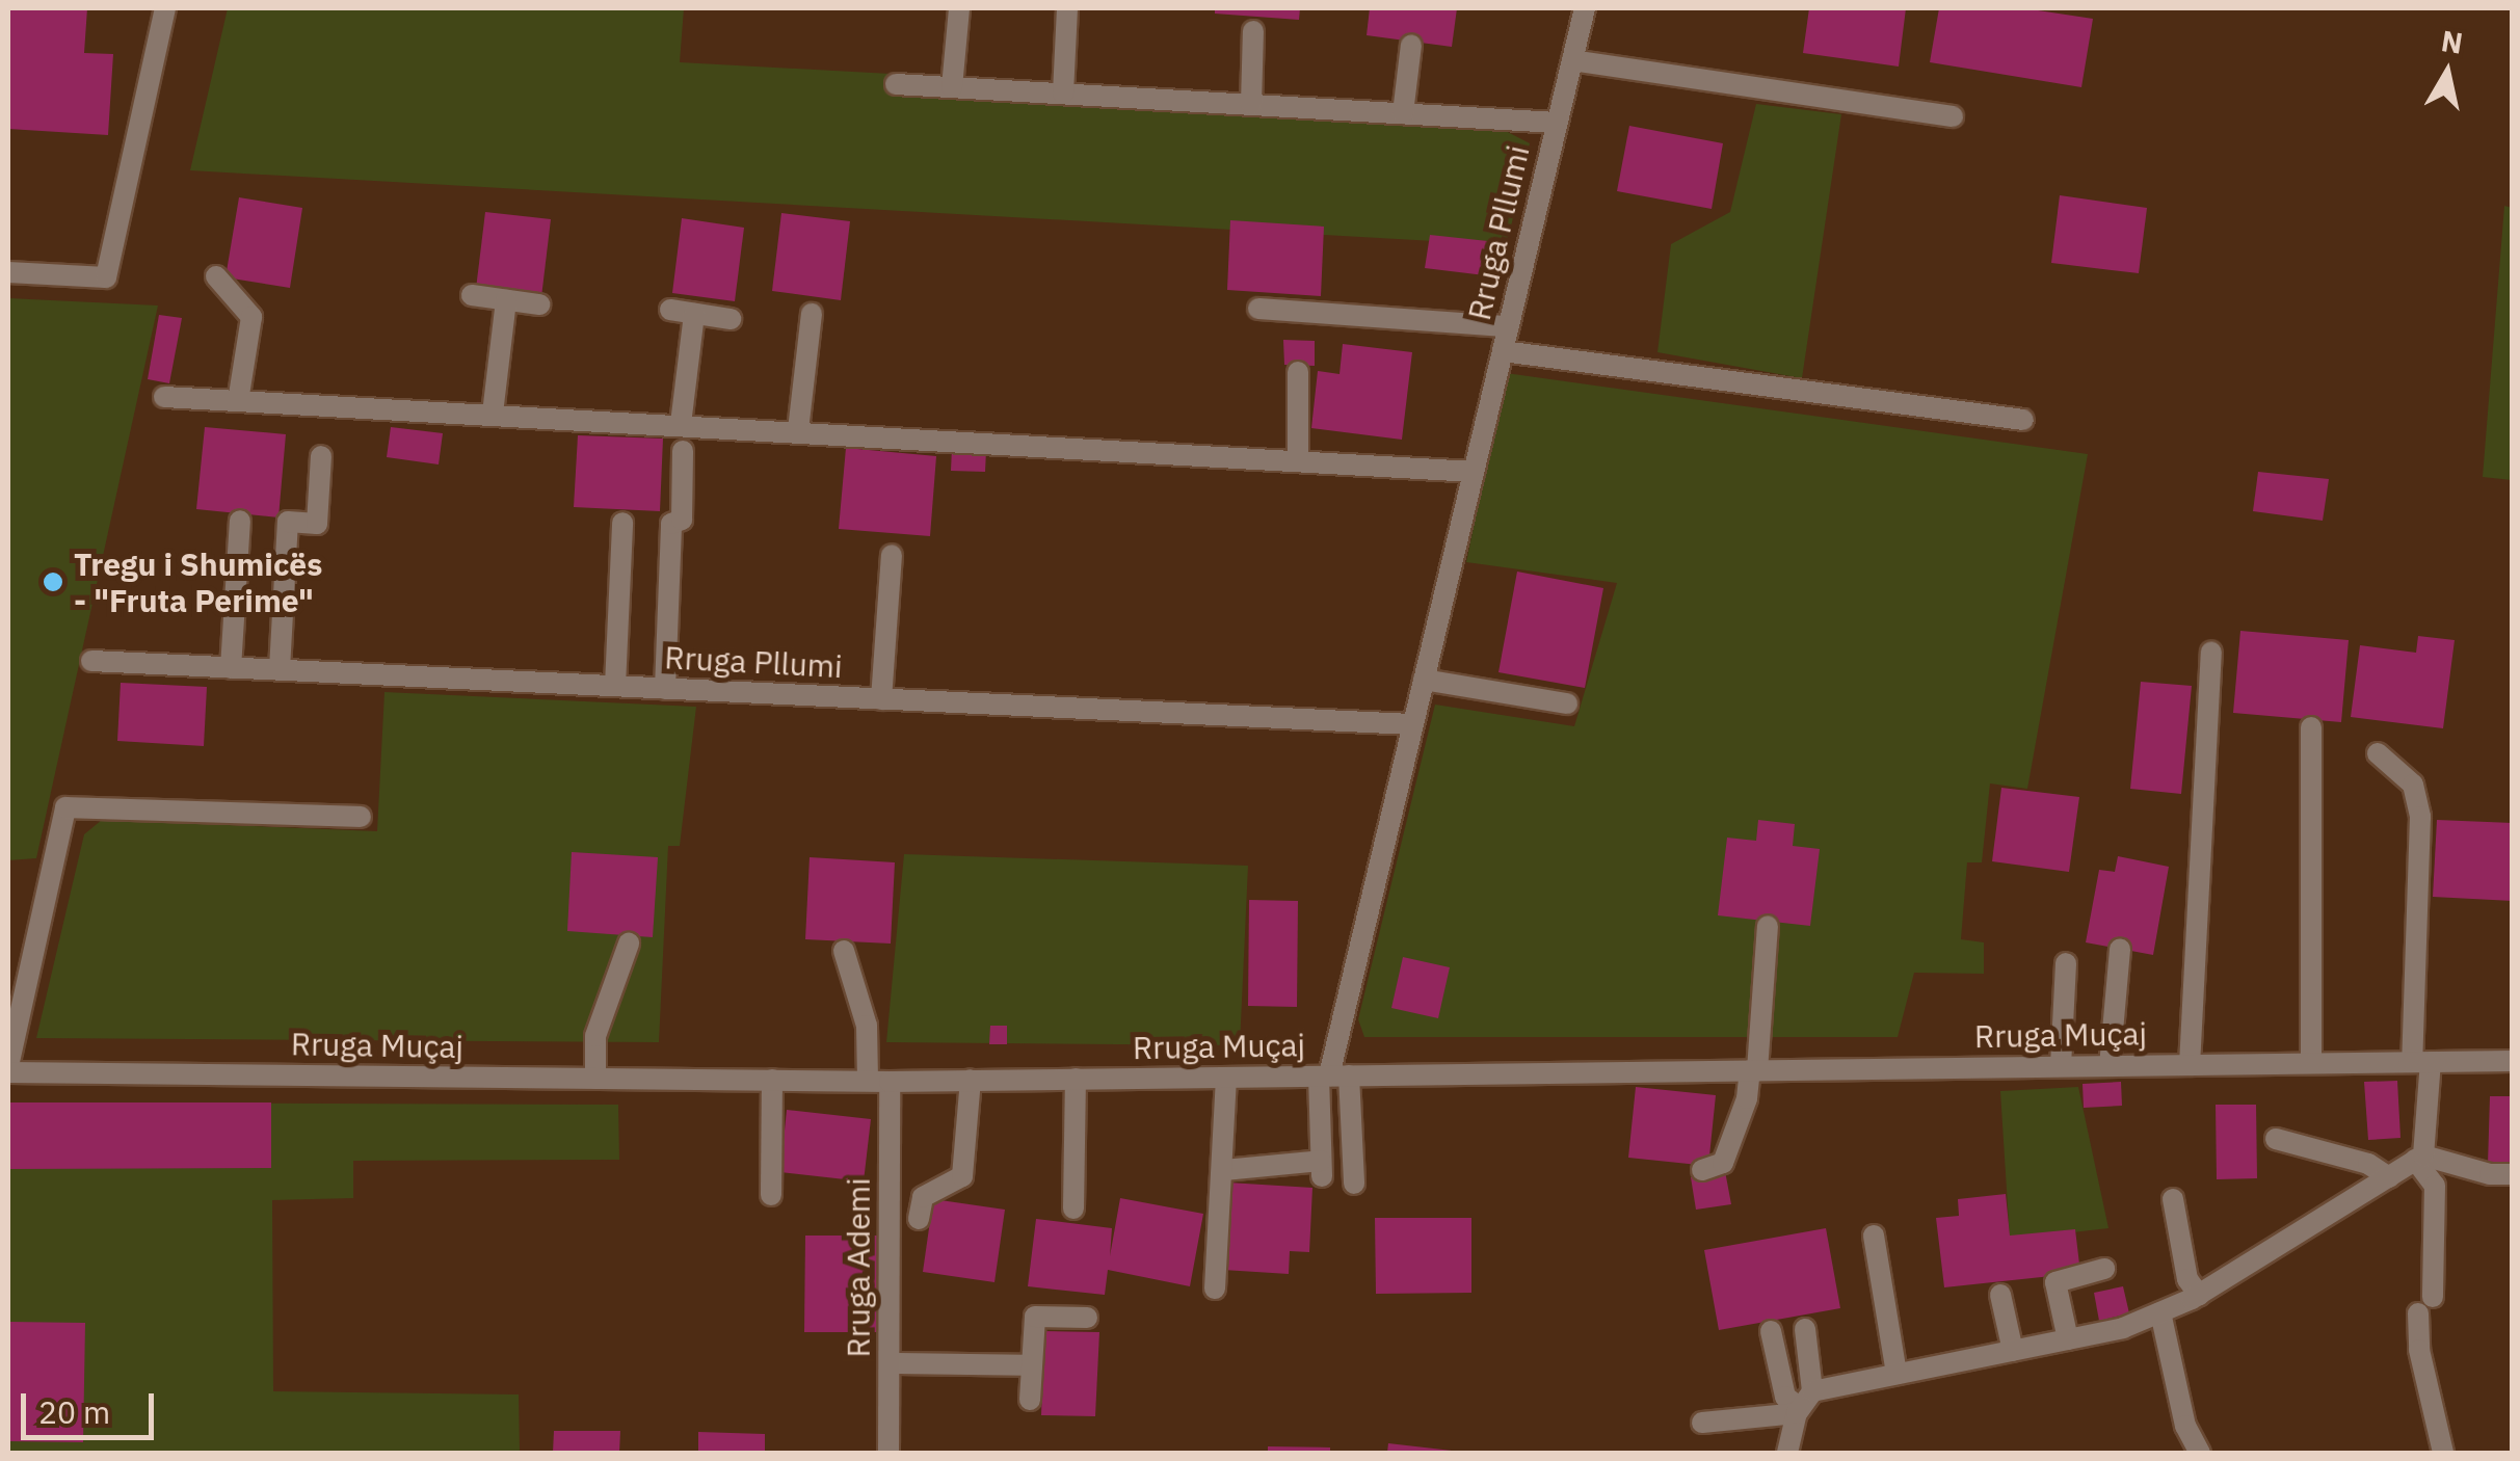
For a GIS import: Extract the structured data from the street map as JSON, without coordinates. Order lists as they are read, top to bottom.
{
  "streets": {
    "street": ["Rruga Pllumi", "Rruga Muçaj", "Rruga Ademi"]
  },
  "crossings": [
    ["Rruga Pllumi", "Rruga Muçaj"],
    ["Rruga Muçaj", "Rruga Ademi"]
  ],
  "places": ["Tregu i Shumicës - \"Fruta Perime\""],
  "scale_bar": "20 m",
  "north": "top"
}
